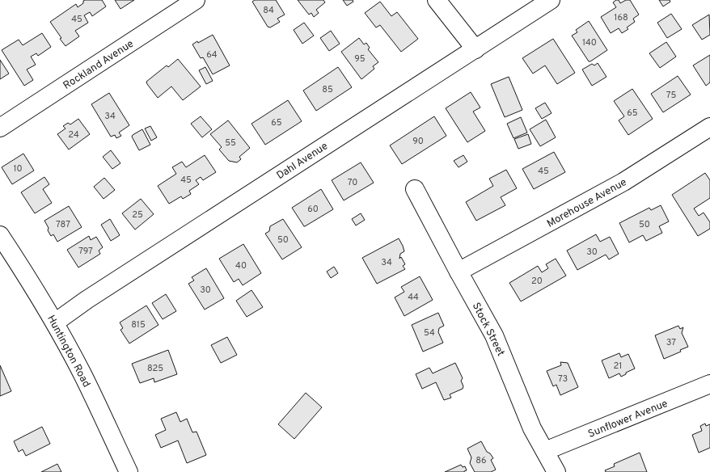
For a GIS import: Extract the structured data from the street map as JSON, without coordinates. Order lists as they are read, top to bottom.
{
  "streets": {
    "street": [
      "Rockland Avenue",
      "Dahl Avenue",
      "Morehouse Avenue",
      "Stock Street",
      "Huntington Road",
      "Sunflower Avenue"
    ]
  },
  "crossings": [
    ["Dahl Avenue", "Huntington Road"],
    ["Morehouse Avenue", "Stock Street"],
    ["Stock Street", "Sunflower Avenue"]
  ],
  "house_numbers": [
    "84",
    "168",
    "45",
    "140",
    "64",
    "95",
    "85",
    "75",
    "65",
    "34",
    "65",
    "24",
    "90",
    "55",
    "10",
    "45",
    "45",
    "70",
    "60",
    "25",
    "787",
    "50",
    "50",
    "797",
    "30",
    "34",
    "40",
    "20",
    "30",
    "44",
    "815",
    "54",
    "37",
    "21",
    "825",
    "73",
    "86"
  ]
}
